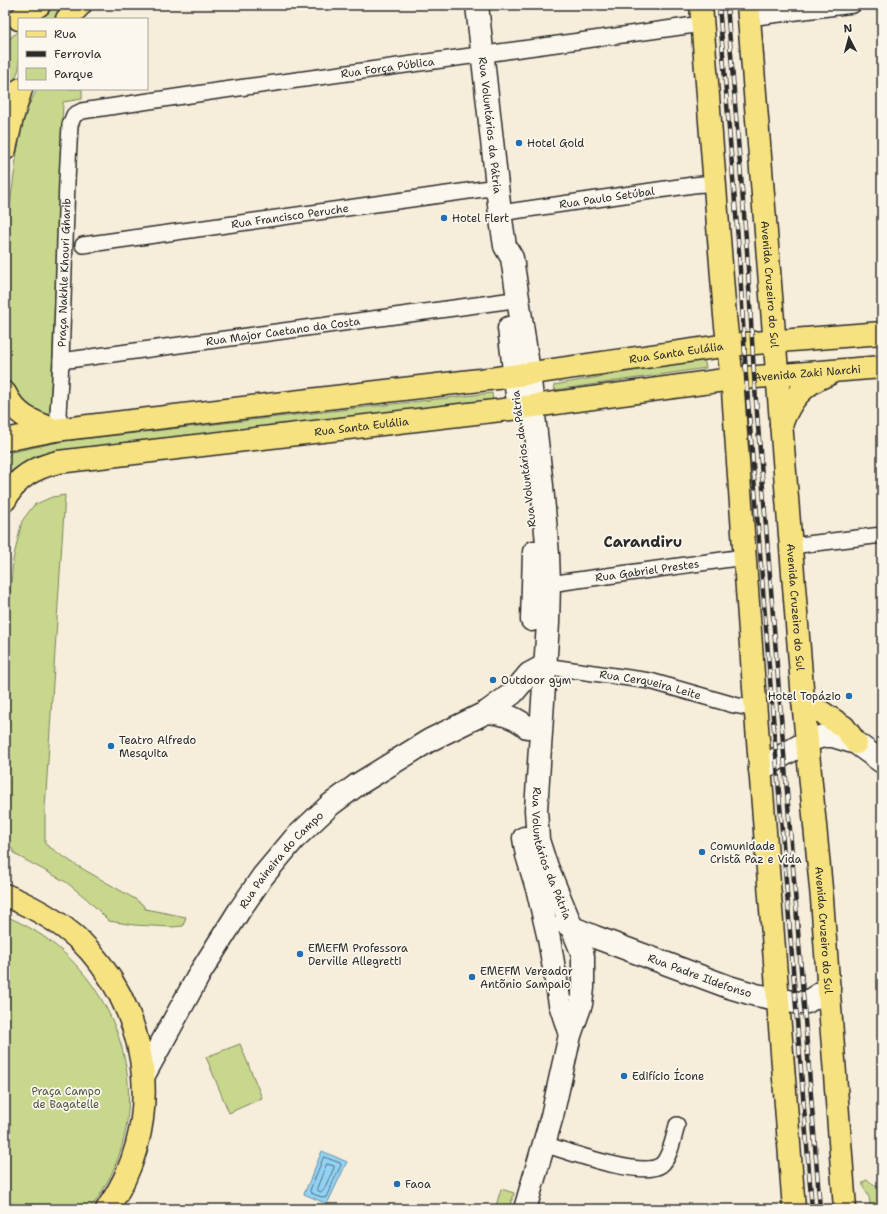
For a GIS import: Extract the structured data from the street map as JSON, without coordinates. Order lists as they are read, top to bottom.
{
  "streets": {
    "main road": [
      "Rua Voluntários da Pátria",
      "Avenida Cruzeiro do Sul",
      "Rua Santa Eulália",
      "Avenida Zaki Narchi",
      "Rua Paineira do Campo",
      "Rua Padre Ildefonso"
    ],
    "street": [
      "Rua Força Pública",
      "Rua Paulo Setúbal",
      "Rua Francisco Peruche",
      "Praça Nakhle Khouri Gharib",
      "Rua Major Caetano da Costa",
      "Rua Gabriel Prestes",
      "Rua Cerqueira Leite"
    ]
  },
  "crossings": [
    ["Rua Força Pública", "Rua Voluntários da Pátria"],
    ["Rua Força Pública", "Praça Nakhle Khouri Gharib"],
    ["Rua Voluntários da Pátria", "Rua Paulo Setúbal"],
    ["Rua Voluntários da Pátria", "Rua Francisco Peruche"],
    ["Rua Voluntários da Pátria", "Rua Major Caetano da Costa"],
    ["Rua Voluntários da Pátria", "Rua Santa Eulália"],
    ["Rua Voluntários da Pátria", "Rua Gabriel Prestes"],
    ["Rua Voluntários da Pátria", "Rua Cerqueira Leite"],
    ["Rua Voluntários da Pátria", "Rua Paineira do Campo"],
    ["Rua Voluntários da Pátria", "Rua Padre Ildefonso"],
    ["Praça Nakhle Khouri Gharib", "Rua Major Caetano da Costa"],
    ["Praça Nakhle Khouri Gharib", "Rua Santa Eulália"],
    ["Avenida Cruzeiro do Sul", "Avenida Zaki Narchi"],
    ["Avenida Cruzeiro do Sul", "Rua Padre Ildefonso"],
    ["Rua Santa Eulália", "Avenida Zaki Narchi"],
    ["Rua Cerqueira Leite", "Rua Paineira do Campo"]
  ],
  "districts": ["Carandiru"],
  "parks": ["Praça Campo de Bagatelle"],
  "places": [
    "Hotel Gold",
    "Hotel Flert",
    "Outdoor gym",
    "Hotel Topázio",
    "Teatro Alfredo Mesquita",
    "Comunidade Cristã Paz e Vida",
    "EMEFM Professora Derville Allegretti",
    "EMEFM Vereador Antõnio Sampaio",
    "Edifício Ícone",
    "Faoa"
  ],
  "legend": ["Rua", "Ferrovia", "Parque"],
  "north": "top"
}
